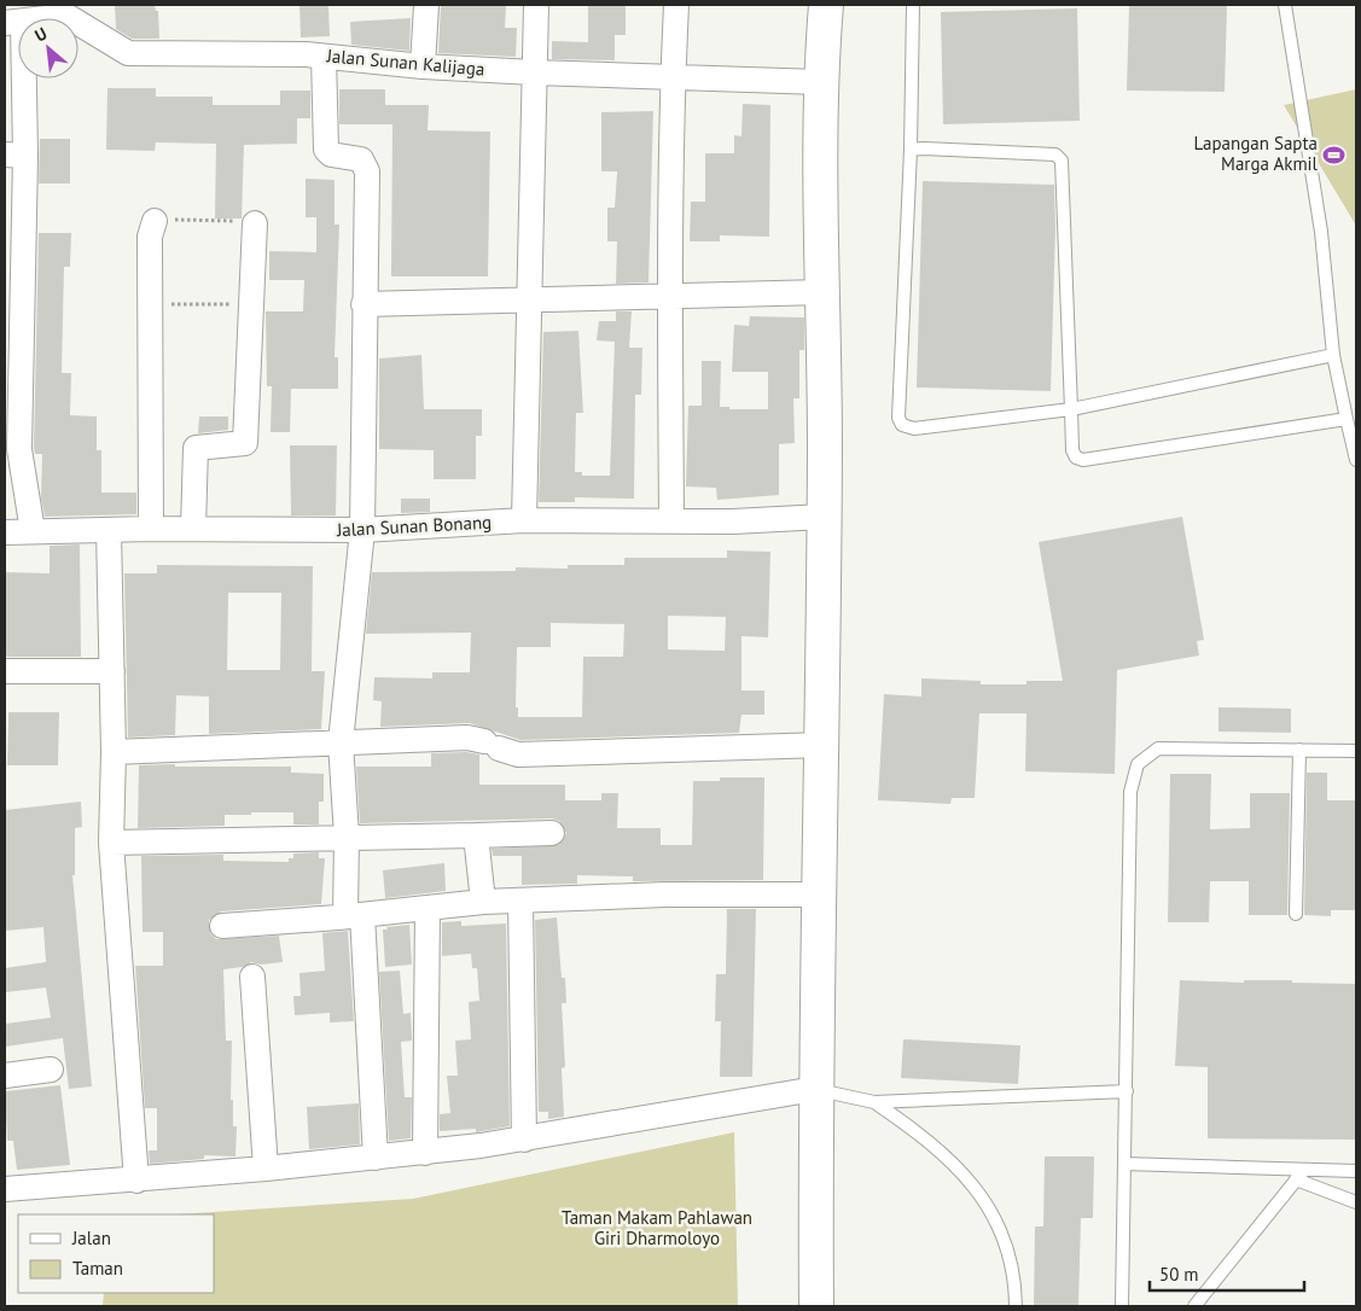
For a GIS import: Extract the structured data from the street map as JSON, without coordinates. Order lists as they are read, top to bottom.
{
  "streets": {
    "street": ["Jalan Sunan Kalijaga", "Jalan Sunan Bonang"]
  },
  "parks": ["Taman Makam Pahlawan Giri Dharmoloyo"],
  "places": {
    "sports": ["Lapangan Sapta Marga Akmil"]
  },
  "legend": ["Jalan", "Taman"],
  "scale_bar": "50 m",
  "north": "top left"
}
